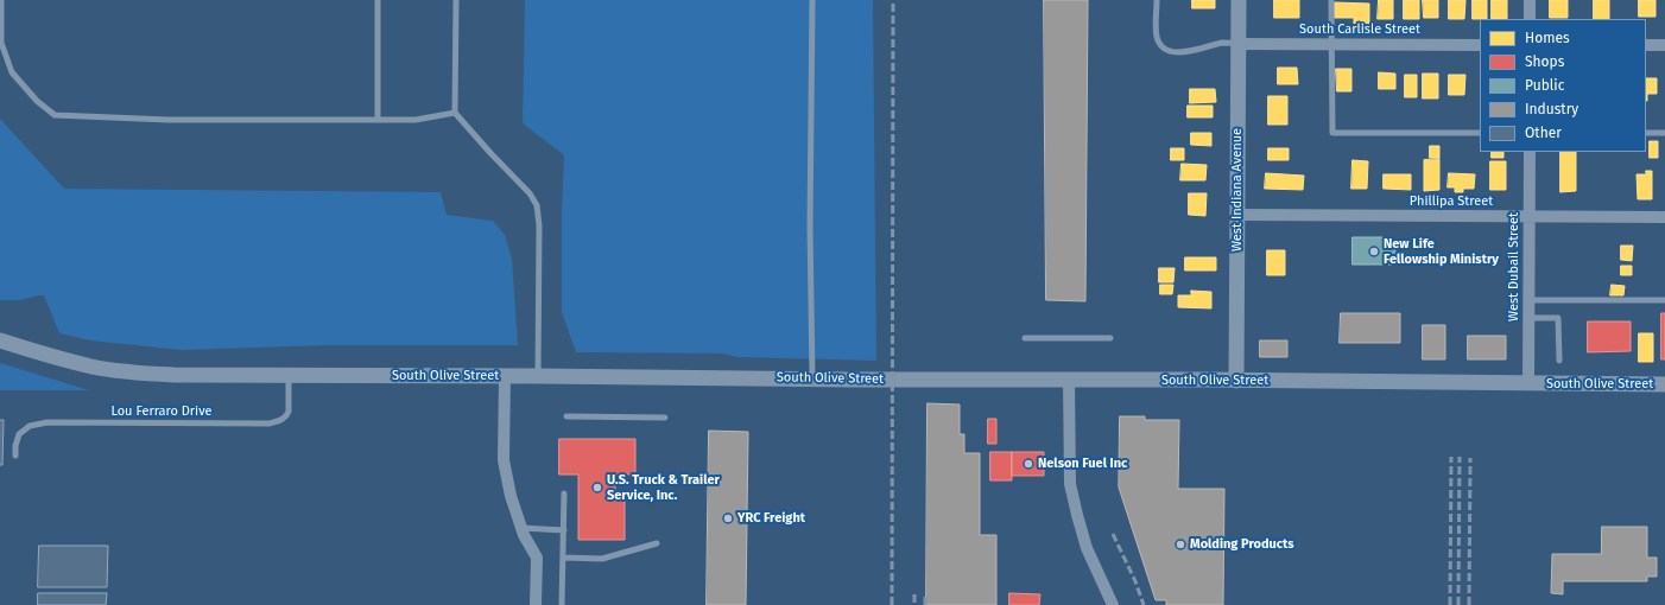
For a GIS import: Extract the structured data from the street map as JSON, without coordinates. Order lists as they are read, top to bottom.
{
  "streets": {
    "street": [
      "South Carlisle Street",
      "West Indiana Avenue",
      "Phillipa Street",
      "West Dubail Street",
      "South Olive Street"
    ],
    "lane": ["Lou Ferraro Drive"]
  },
  "crossings": [
    ["South Carlisle Street", "West Indiana Avenue"],
    ["West Indiana Avenue", "Phillipa Street"],
    ["West Indiana Avenue", "South Olive Street"],
    ["Phillipa Street", "West Dubail Street"],
    ["West Dubail Street", "South Olive Street"],
    ["South Olive Street", "Lou Ferraro Drive"]
  ],
  "places": [
    "New Life Fellowship Ministry",
    "Nelson Fuel Inc",
    "U.S. Truck & Trailer Service, Inc.",
    "YRC Freight",
    "Molding Products"
  ],
  "legend": [
    "Homes",
    "Shops",
    "Public",
    "Industry",
    "Other"
  ]
}
